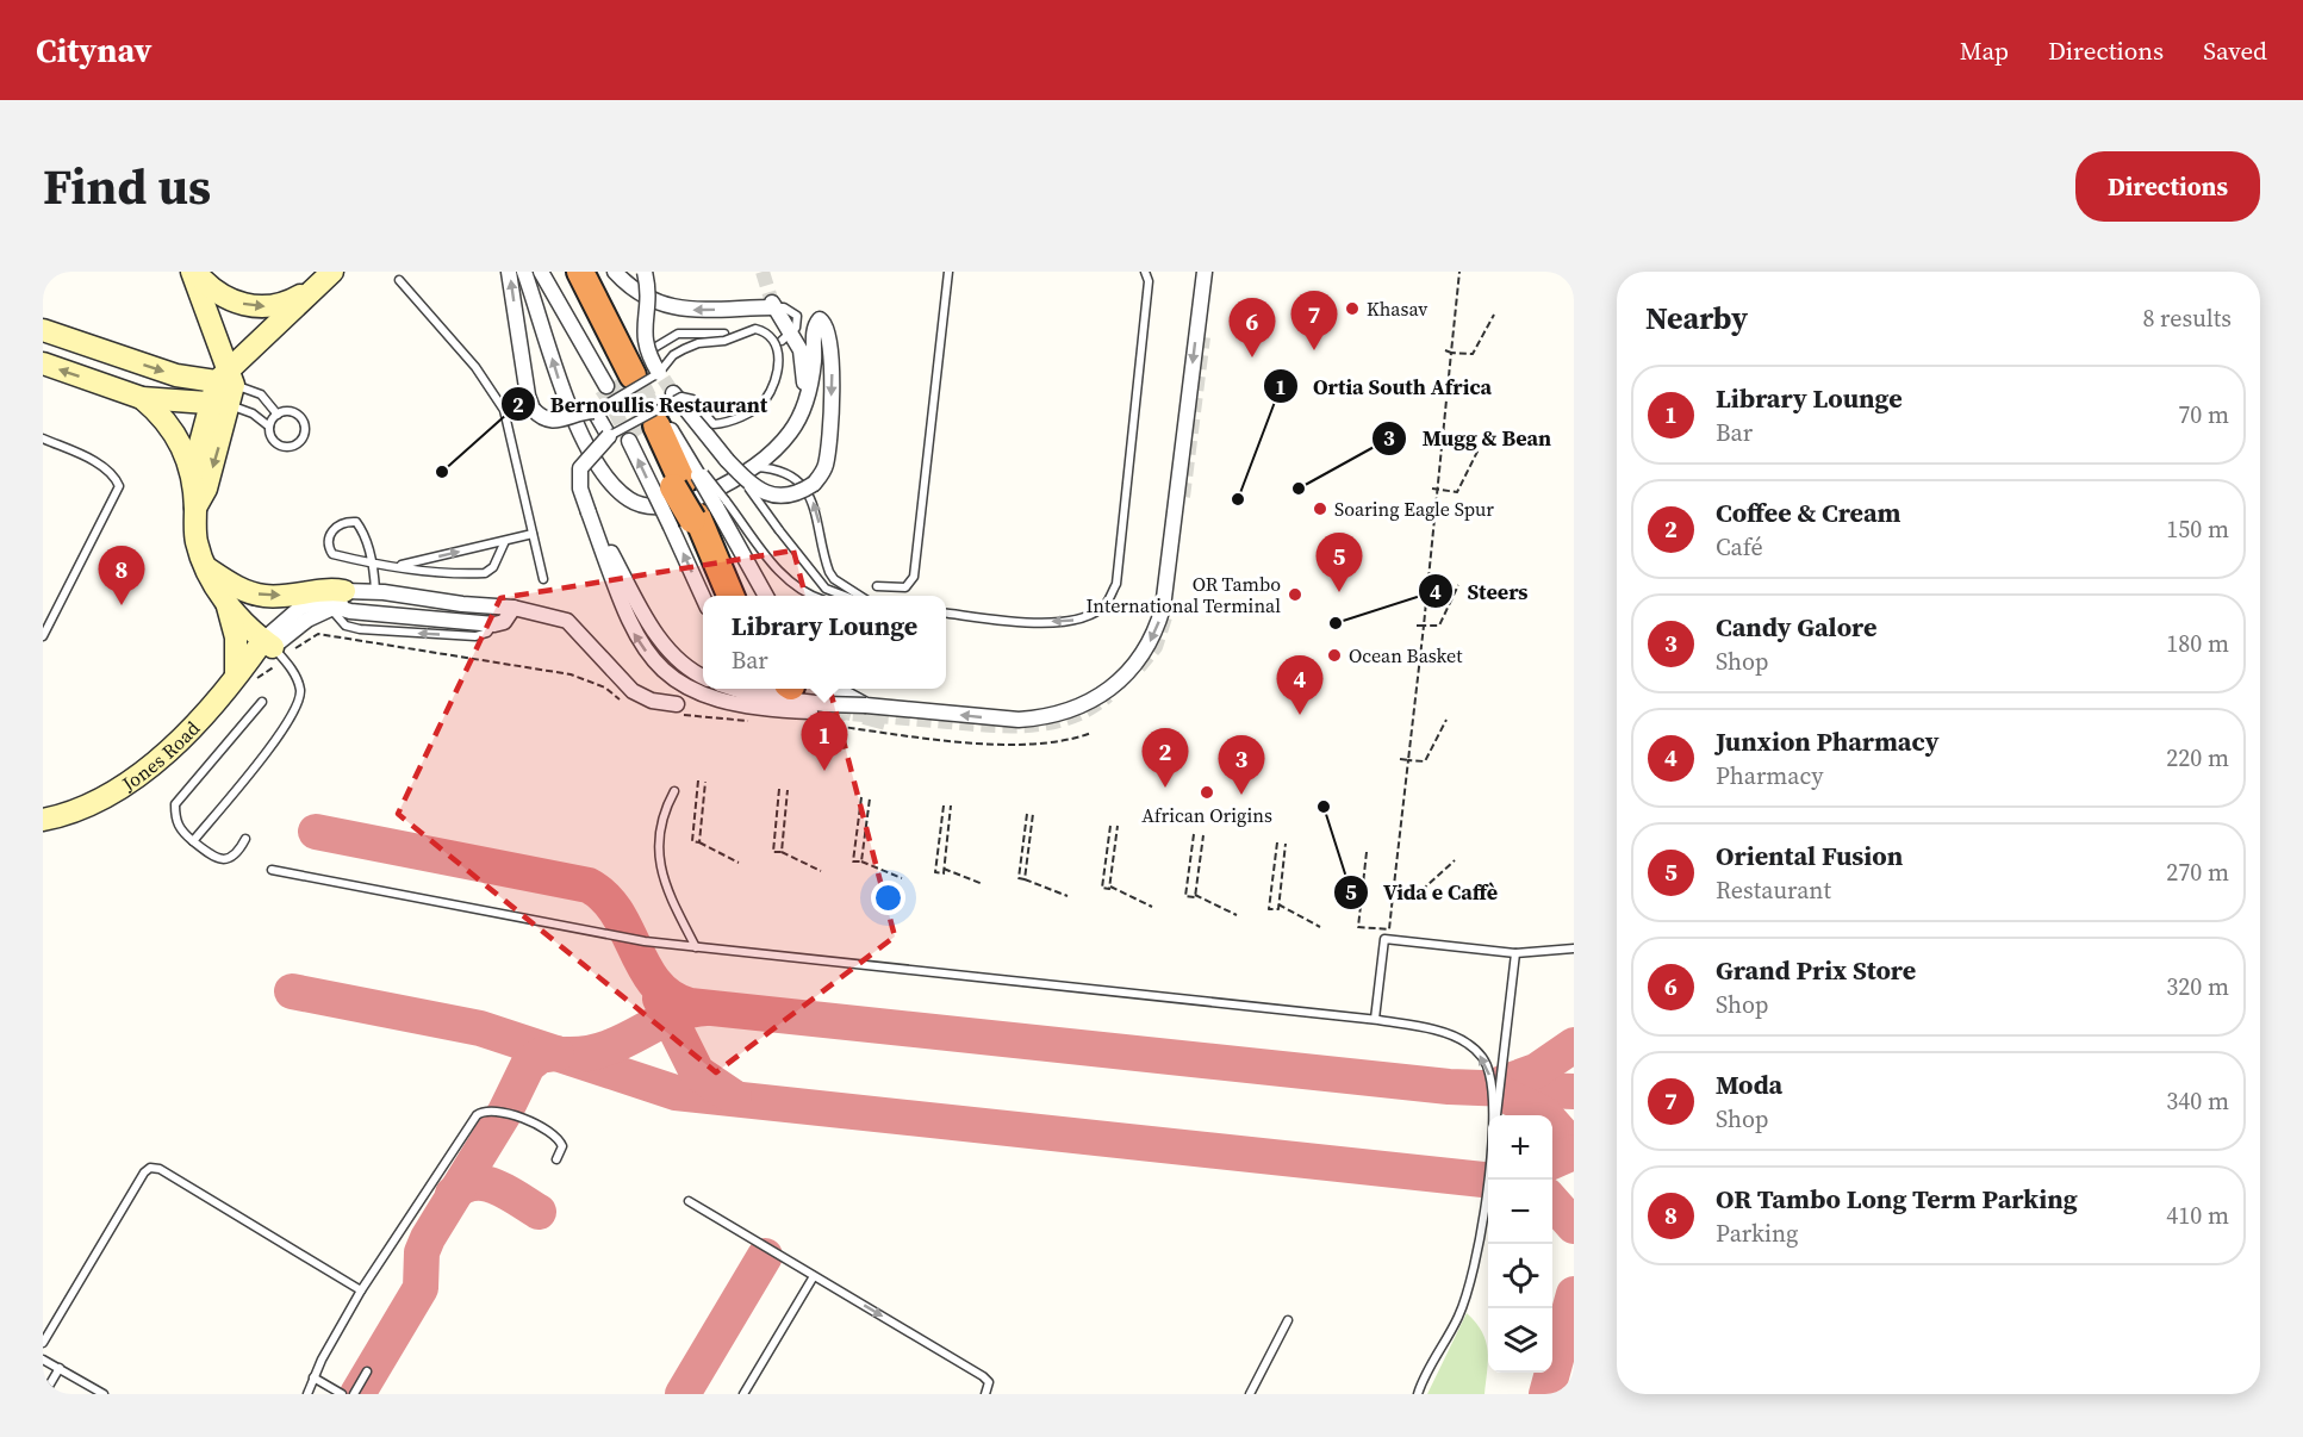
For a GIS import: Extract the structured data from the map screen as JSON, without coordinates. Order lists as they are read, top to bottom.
{
  "streets": {
    "street": ["Jones Road"]
  },
  "places": [
    "Khasav",
    "Bernoullis Restaurant",
    "Mugg & Bean",
    "Ortia South Africa",
    "Soaring Eagle Spur",
    "OR Tambo International Terminal",
    "Steers",
    "Ocean Basket",
    "African Origins",
    "Vida e Caffè"
  ],
  "page": {
    "header": "Citynav",
    "nav": ["Map", "Directions", "Saved"],
    "title": "Find us",
    "buttons": "Directions",
    "heading": ["Nearby", "8 results"],
    "pins": [
      "7",
      "6",
      "5",
      "8",
      "4",
      "1",
      "2",
      "3"
    ],
    "list": [
      {
        "mark": "1",
        "name": "Library Lounge",
        "note": "Bar",
        "value": "70 m"
      },
      {
        "mark": "2",
        "name": "Coffee & Cream",
        "note": "Café",
        "value": "150 m"
      },
      {
        "mark": "3",
        "name": "Candy Galore",
        "note": "Shop",
        "value": "180 m"
      },
      {
        "mark": "4",
        "name": "Junxion Pharmacy",
        "note": "Pharmacy",
        "value": "220 m"
      },
      {
        "mark": "5",
        "name": "Oriental Fusion",
        "note": "Restaurant",
        "value": "270 m"
      },
      {
        "mark": "6",
        "name": "Grand Prix Store",
        "note": "Shop",
        "value": "320 m"
      },
      {
        "mark": "7",
        "name": "Moda",
        "note": "Shop",
        "value": "340 m"
      },
      {
        "mark": "8",
        "name": "OR Tambo Long Term Parking",
        "note": "Parking",
        "value": "410 m"
      }
    ],
    "popup": ["Library Lounge", "Bar"],
    "map_buttons": ["+", "−"]
  }
}
